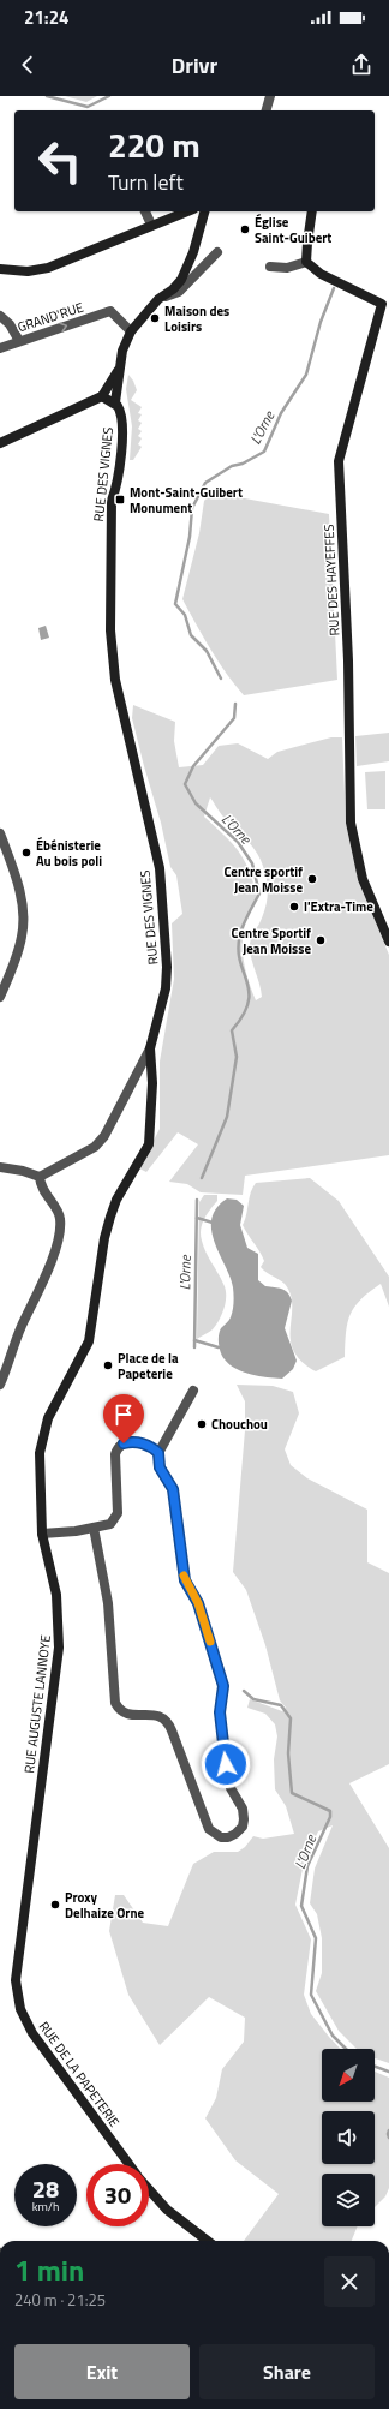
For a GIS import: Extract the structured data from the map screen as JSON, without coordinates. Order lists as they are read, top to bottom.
{
  "streets": {
    "street": [
      "GRAND'RUE",
      "RUE DES VIGNES",
      "RUE DES HAYEFFES",
      "RUE AUGUSTE LANNOYE",
      "RUE DE LA PAPETERIE"
    ]
  },
  "crossings": [
    ["RUE DES VIGNES", "RUE AUGUSTE LANNOYE"],
    ["RUE AUGUSTE LANNOYE", "RUE DE LA PAPETERIE"]
  ],
  "water": ["L'Orne"],
  "places": {
    "other": [
      "Église Saint-Guibert",
      "Maison des Loisirs",
      "Ébénisterie Au bois poli",
      "Centre sportif Jean Moisse",
      "l'Extra-Time",
      "Centre Sportif Jean Moisse",
      "Place de la Papeterie",
      "Chouchou",
      "Proxy Delhaize Orne"
    ],
    "transit": ["Mont-Saint-Guibert Monument"]
  },
  "north": "bottom left",
  "page": {
    "status": "21:24",
    "header": "Drivr",
    "turn": ["220 m", "Turn left"],
    "speed": "28 km/h",
    "limit": "30",
    "heading": ["1 min", "240 m · 21:25"],
    "buttons": ["Exit", "Share"]
  }
}
